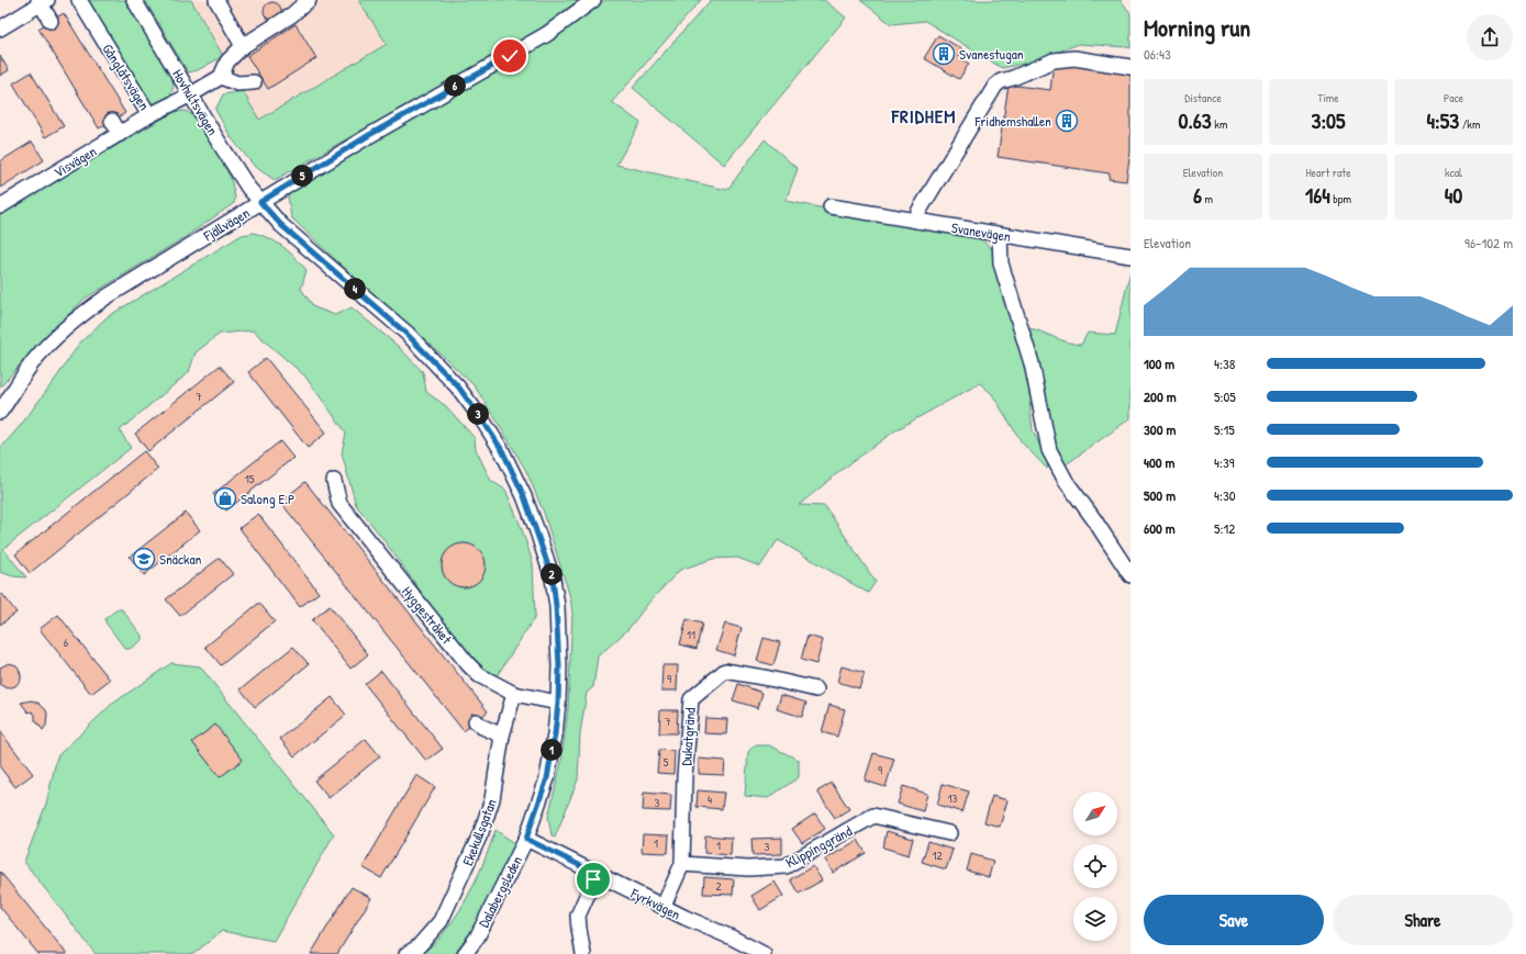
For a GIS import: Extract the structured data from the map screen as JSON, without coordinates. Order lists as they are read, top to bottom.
{
  "streets": {
    "street": [
      "Gånglåtsvägen",
      "Hovhultsvägen",
      "Visvägen",
      "Fjällvägen",
      "Svanevägen",
      "Hyggestråket",
      "Dukatgränd",
      "Ekekullsgatan",
      "Klippinggränd",
      "Dalabergsleden",
      "Fyrkvägen"
    ]
  },
  "crossings": [
    ["Gånglåtsvägen", "Hovhultsvägen"],
    ["Gånglåtsvägen", "Visvägen"],
    ["Hovhultsvägen", "Fjällvägen"],
    ["Hovhultsvägen", "Dalabergsleden"],
    ["Fjällvägen", "Dalabergsleden"],
    ["Hyggestråket", "Ekekullsgatan"],
    ["Hyggestråket", "Dalabergsleden"],
    ["Dukatgränd", "Klippinggränd"],
    ["Dukatgränd", "Fyrkvägen"],
    ["Dalabergsleden", "Fyrkvägen"]
  ],
  "districts": ["FRIDHEM"],
  "places": {
    "building": ["Svanestugan", "Fridhemshallen"],
    "shop": ["Salong E.P"],
    "school or university": ["Snäckan"]
  },
  "house_numbers": [
    "7",
    "15",
    "11",
    "6",
    "9",
    "7",
    "5",
    "9",
    "13",
    "4",
    "3",
    "1",
    "1",
    "3",
    "12",
    "2"
  ],
  "north": "top right",
  "page": {
    "heading": ["Morning run", "06:43"],
    "pins": [
      "6",
      "5",
      "4",
      "3",
      "2",
      "1"
    ],
    "stats": [
      ["Distance", "0.63 km"],
      ["Time", "3:05"],
      ["Pace", "4:53 /km"],
      ["Elevation", "6 m"],
      ["Heart rate", "164 bpm"],
      ["kcal", "40"]
    ],
    "chart": ["Elevation", "96–102 m"],
    "list": [
      {
        "name": "100 m",
        "note": "4:38"
      },
      {
        "name": "200 m",
        "note": "5:05"
      },
      {
        "name": "300 m",
        "note": "5:15"
      },
      {
        "name": "400 m",
        "note": "4:39"
      },
      {
        "name": "500 m",
        "note": "4:30"
      },
      {
        "name": "600 m",
        "note": "5:12"
      }
    ],
    "buttons": ["Save", "Share"]
  }
}
